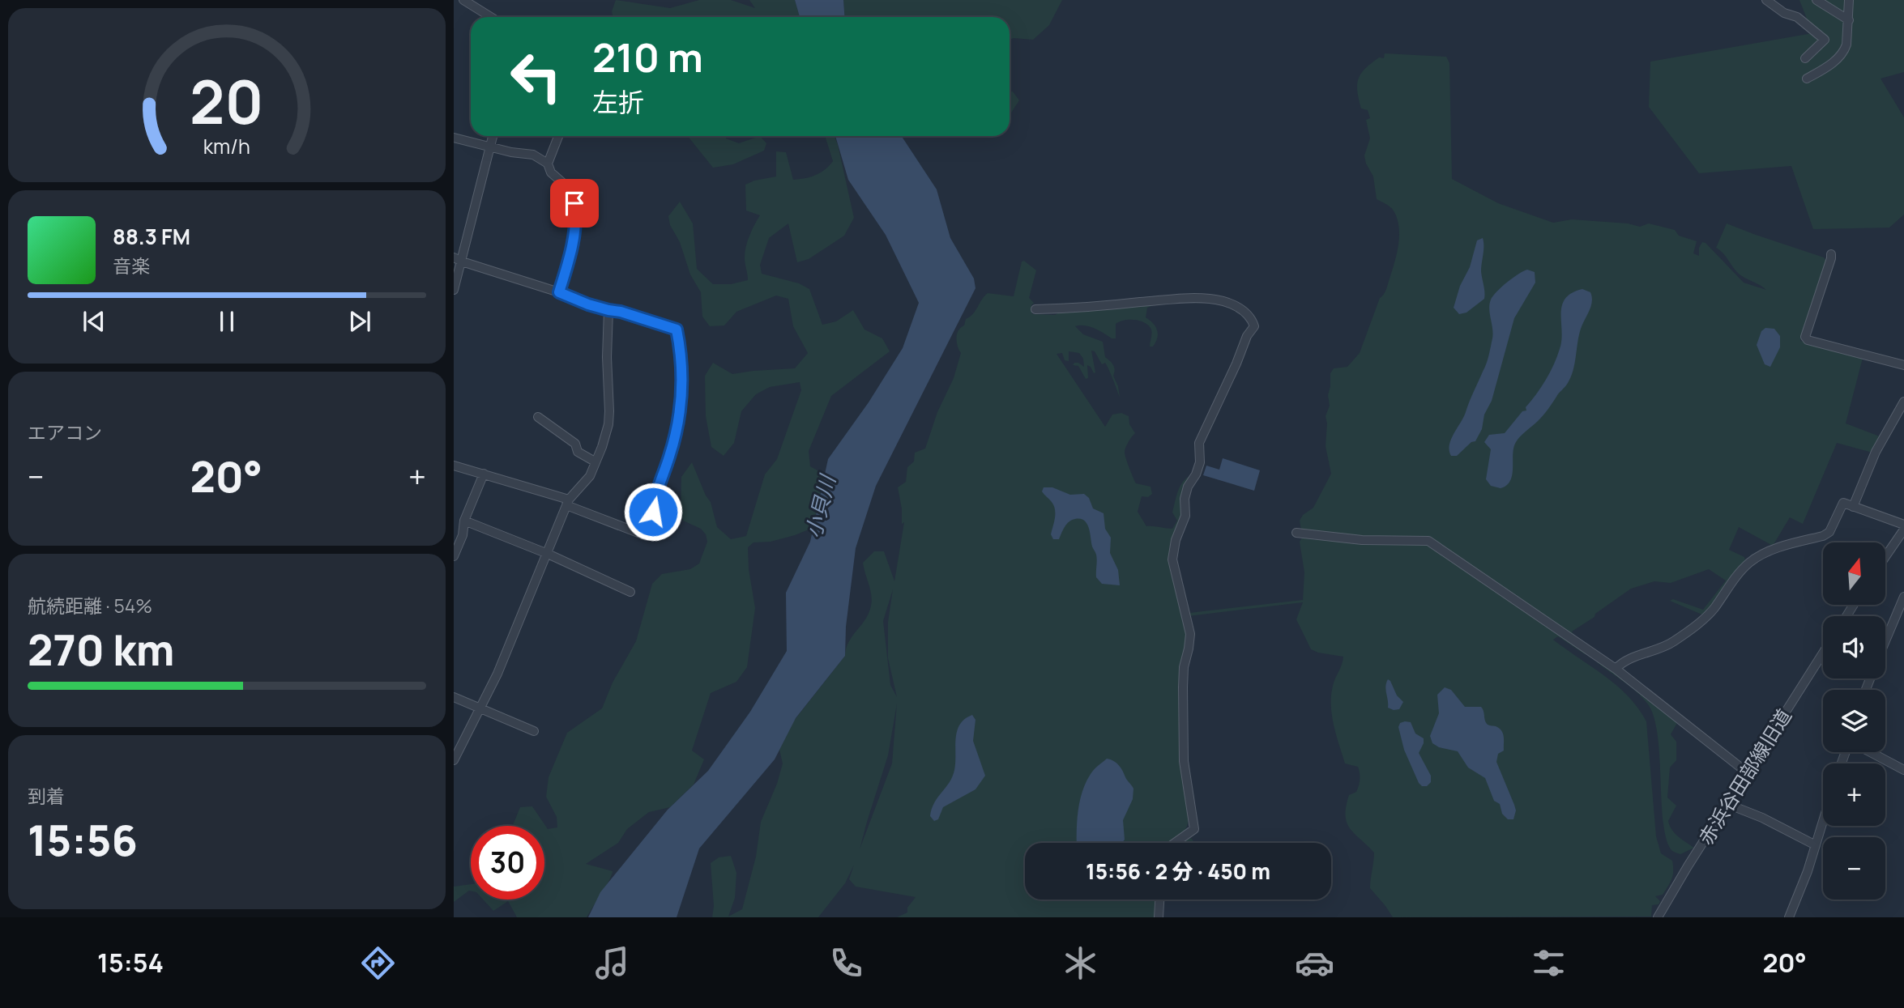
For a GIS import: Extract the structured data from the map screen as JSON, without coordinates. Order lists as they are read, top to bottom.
{
  "streets": {
    "street": ["赤浜谷田部線旧道"]
  },
  "water": ["小貝川"],
  "north": "top",
  "page": {
    "turn": ["210 m", "左折"],
    "song": ["88.3 FM", "音楽"],
    "tile": [
      "エアコン",
      ["航続距離 · 54%", "270 km"],
      ["到着", "15:56"]
    ],
    "heat": ["−", "20°", "+"],
    "map_buttons": ["+", "−"],
    "limit": "30",
    "trip": "15:56 · 2 分 · 450 m",
    "tabs": ["15:54", "20°"],
    "gauge": ["20", "km/h"]
  }
}
